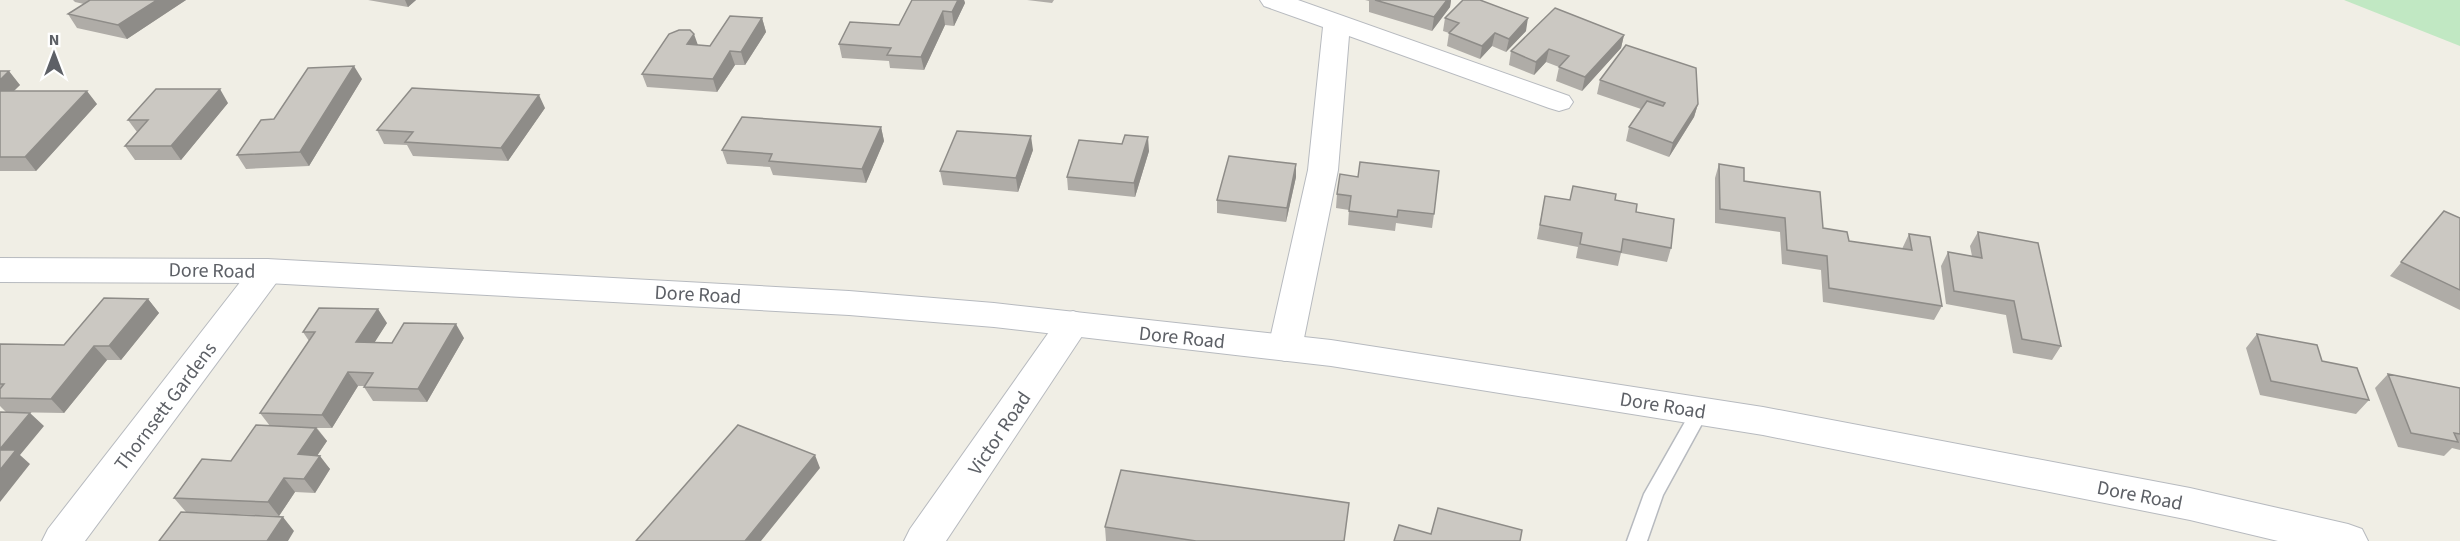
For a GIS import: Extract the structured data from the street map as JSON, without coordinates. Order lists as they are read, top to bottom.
{
  "streets": {
    "street": ["Dore Road", "Thornsett Gardens", "Victor Road"]
  },
  "crossings": [
    ["Dore Road", "Thornsett Gardens"],
    ["Dore Road", "Victor Road"]
  ],
  "north": "top"
}
